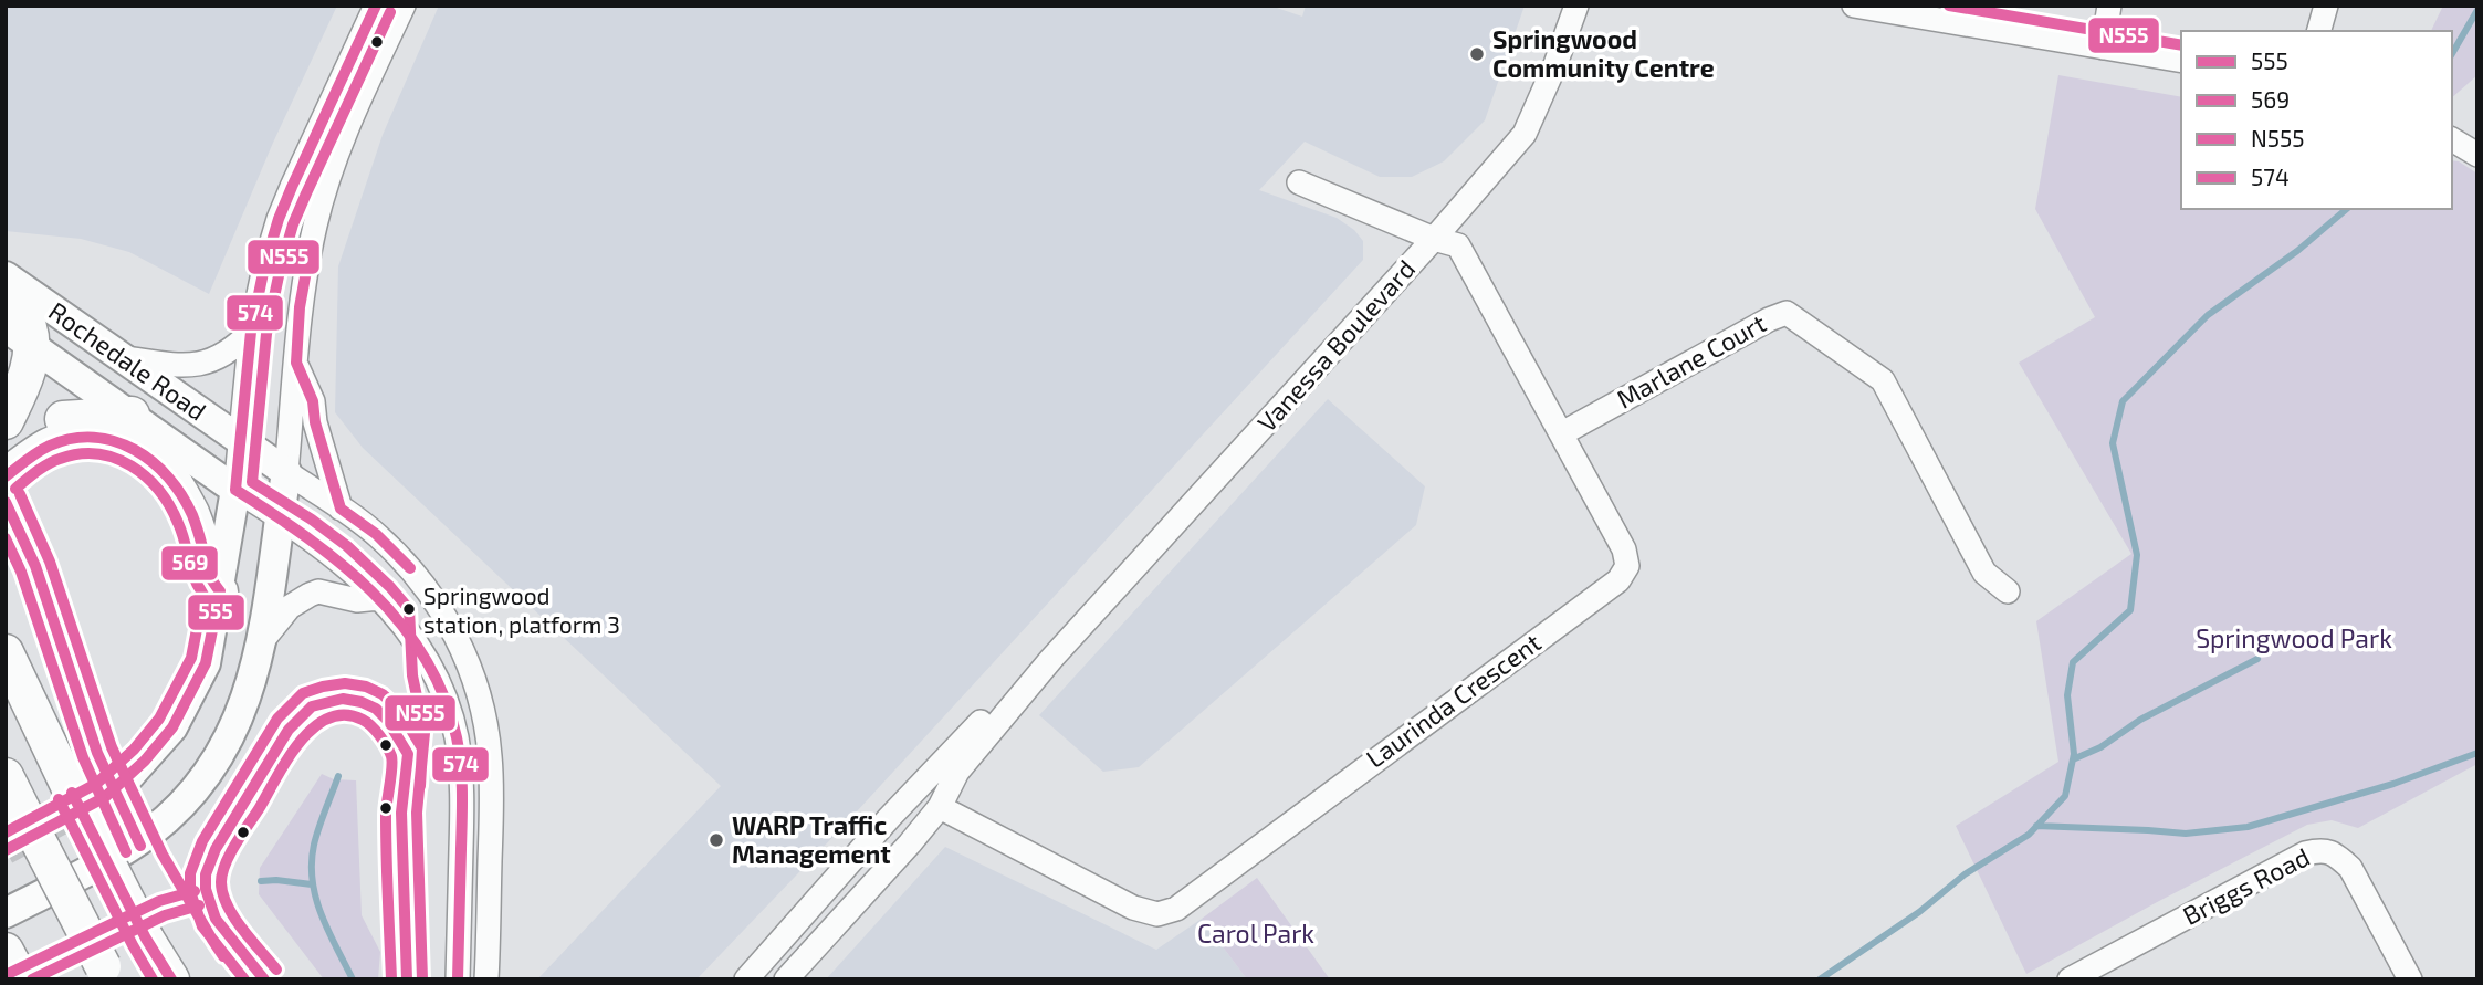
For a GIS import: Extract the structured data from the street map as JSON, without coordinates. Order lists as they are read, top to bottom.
{
  "streets": {
    "main road": ["Rochedale Road"],
    "street": [
      "Vanessa Boulevard",
      "Marlane Court",
      "Laurinda Crescent",
      "Briggs Road"
    ]
  },
  "crossings": [
    ["Vanessa Boulevard", "Laurinda Crescent"],
    ["Marlane Court", "Laurinda Crescent"]
  ],
  "parks": ["Springwood Park", "Carol Park"],
  "places": ["Springwood Community Centre", "Springwood station, platform 3", "WARP Traffic Management"],
  "lines": [
    "transit line N555",
    "transit line 574",
    "transit line 555",
    "transit line 569"
  ],
  "legend": [
    "555",
    "569",
    "N555",
    "574"
  ]
}
